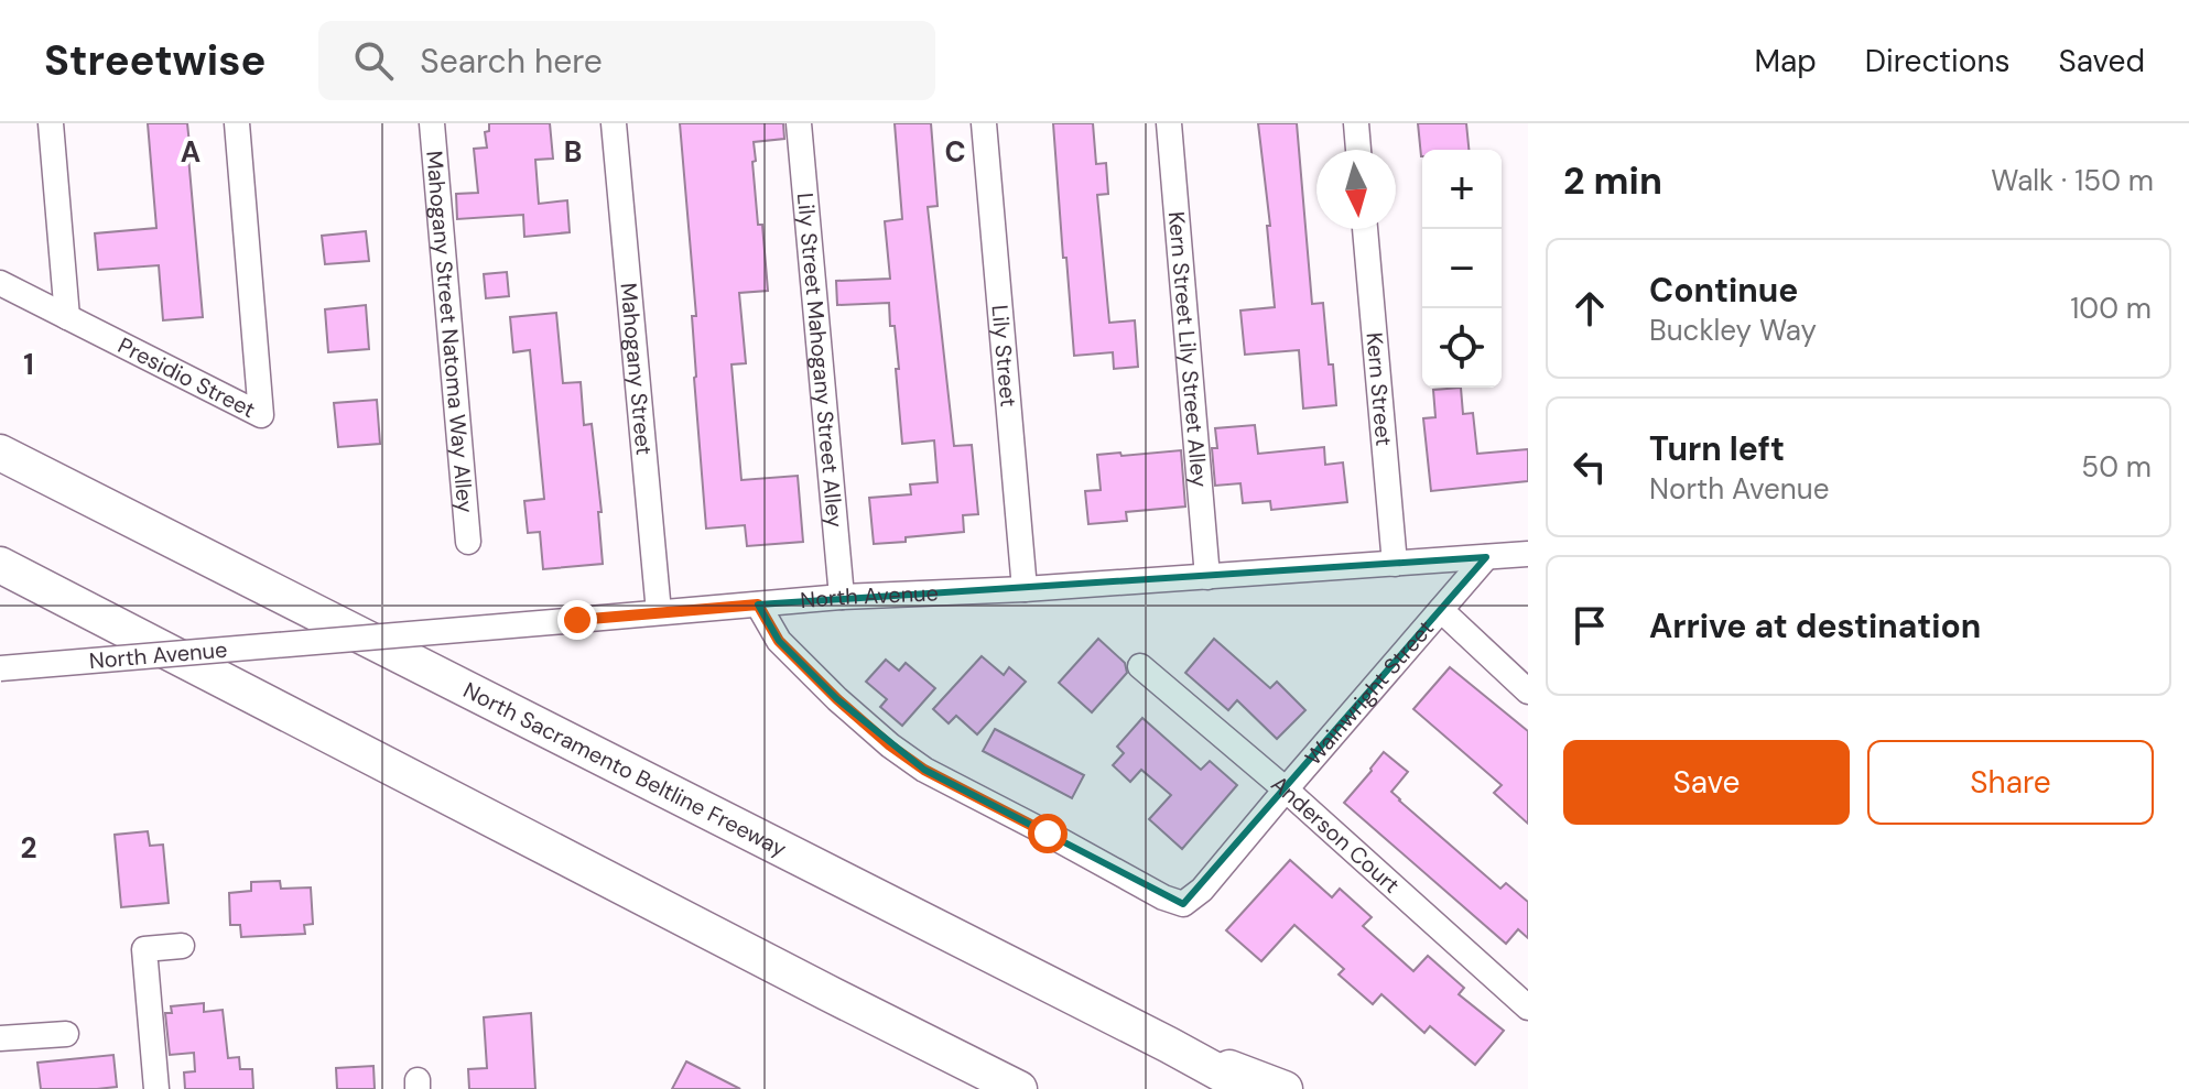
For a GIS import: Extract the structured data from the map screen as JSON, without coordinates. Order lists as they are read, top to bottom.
{
  "streets": {
    "highway": ["North Sacramento Beltline Freeway"],
    "street": [
      "Mahogany Street Natoma Way Alley",
      "Kern Street Lily Street Alley",
      "Lily Street",
      "Lily Street Mahogany Street Alley",
      "Mahogany Street",
      "Presidio Street",
      "Kern Street",
      "North Avenue",
      "Wainwright Street",
      "Anderson Court"
    ]
  },
  "crossings": [
    ["Kern Street Lily Street Alley", "North Avenue"],
    ["Lily Street", "North Avenue"],
    ["Lily Street Mahogany Street Alley", "North Avenue"],
    ["Mahogany Street", "North Avenue"],
    ["Kern Street", "North Avenue"],
    ["North Avenue", "Wainwright Street"],
    ["Wainwright Street", "Anderson Court"]
  ],
  "north": "bottom",
  "page": {
    "header": "Streetwise",
    "search": "Search here",
    "nav": ["Map", "Directions", "Saved"],
    "heading": ["2 min", "Walk · 150 m"],
    "map_buttons": ["+", "−"],
    "list": [
      ["Continue", "Buckley Way", "100 m"],
      ["Turn left", "North Avenue", "50 m"],
      "Arrive at destination"
    ],
    "buttons": ["Save", "Share"]
  },
  "grid": {
    "columns": ["A", "B", "C"],
    "rows": ["1", "2"]
  }
}
